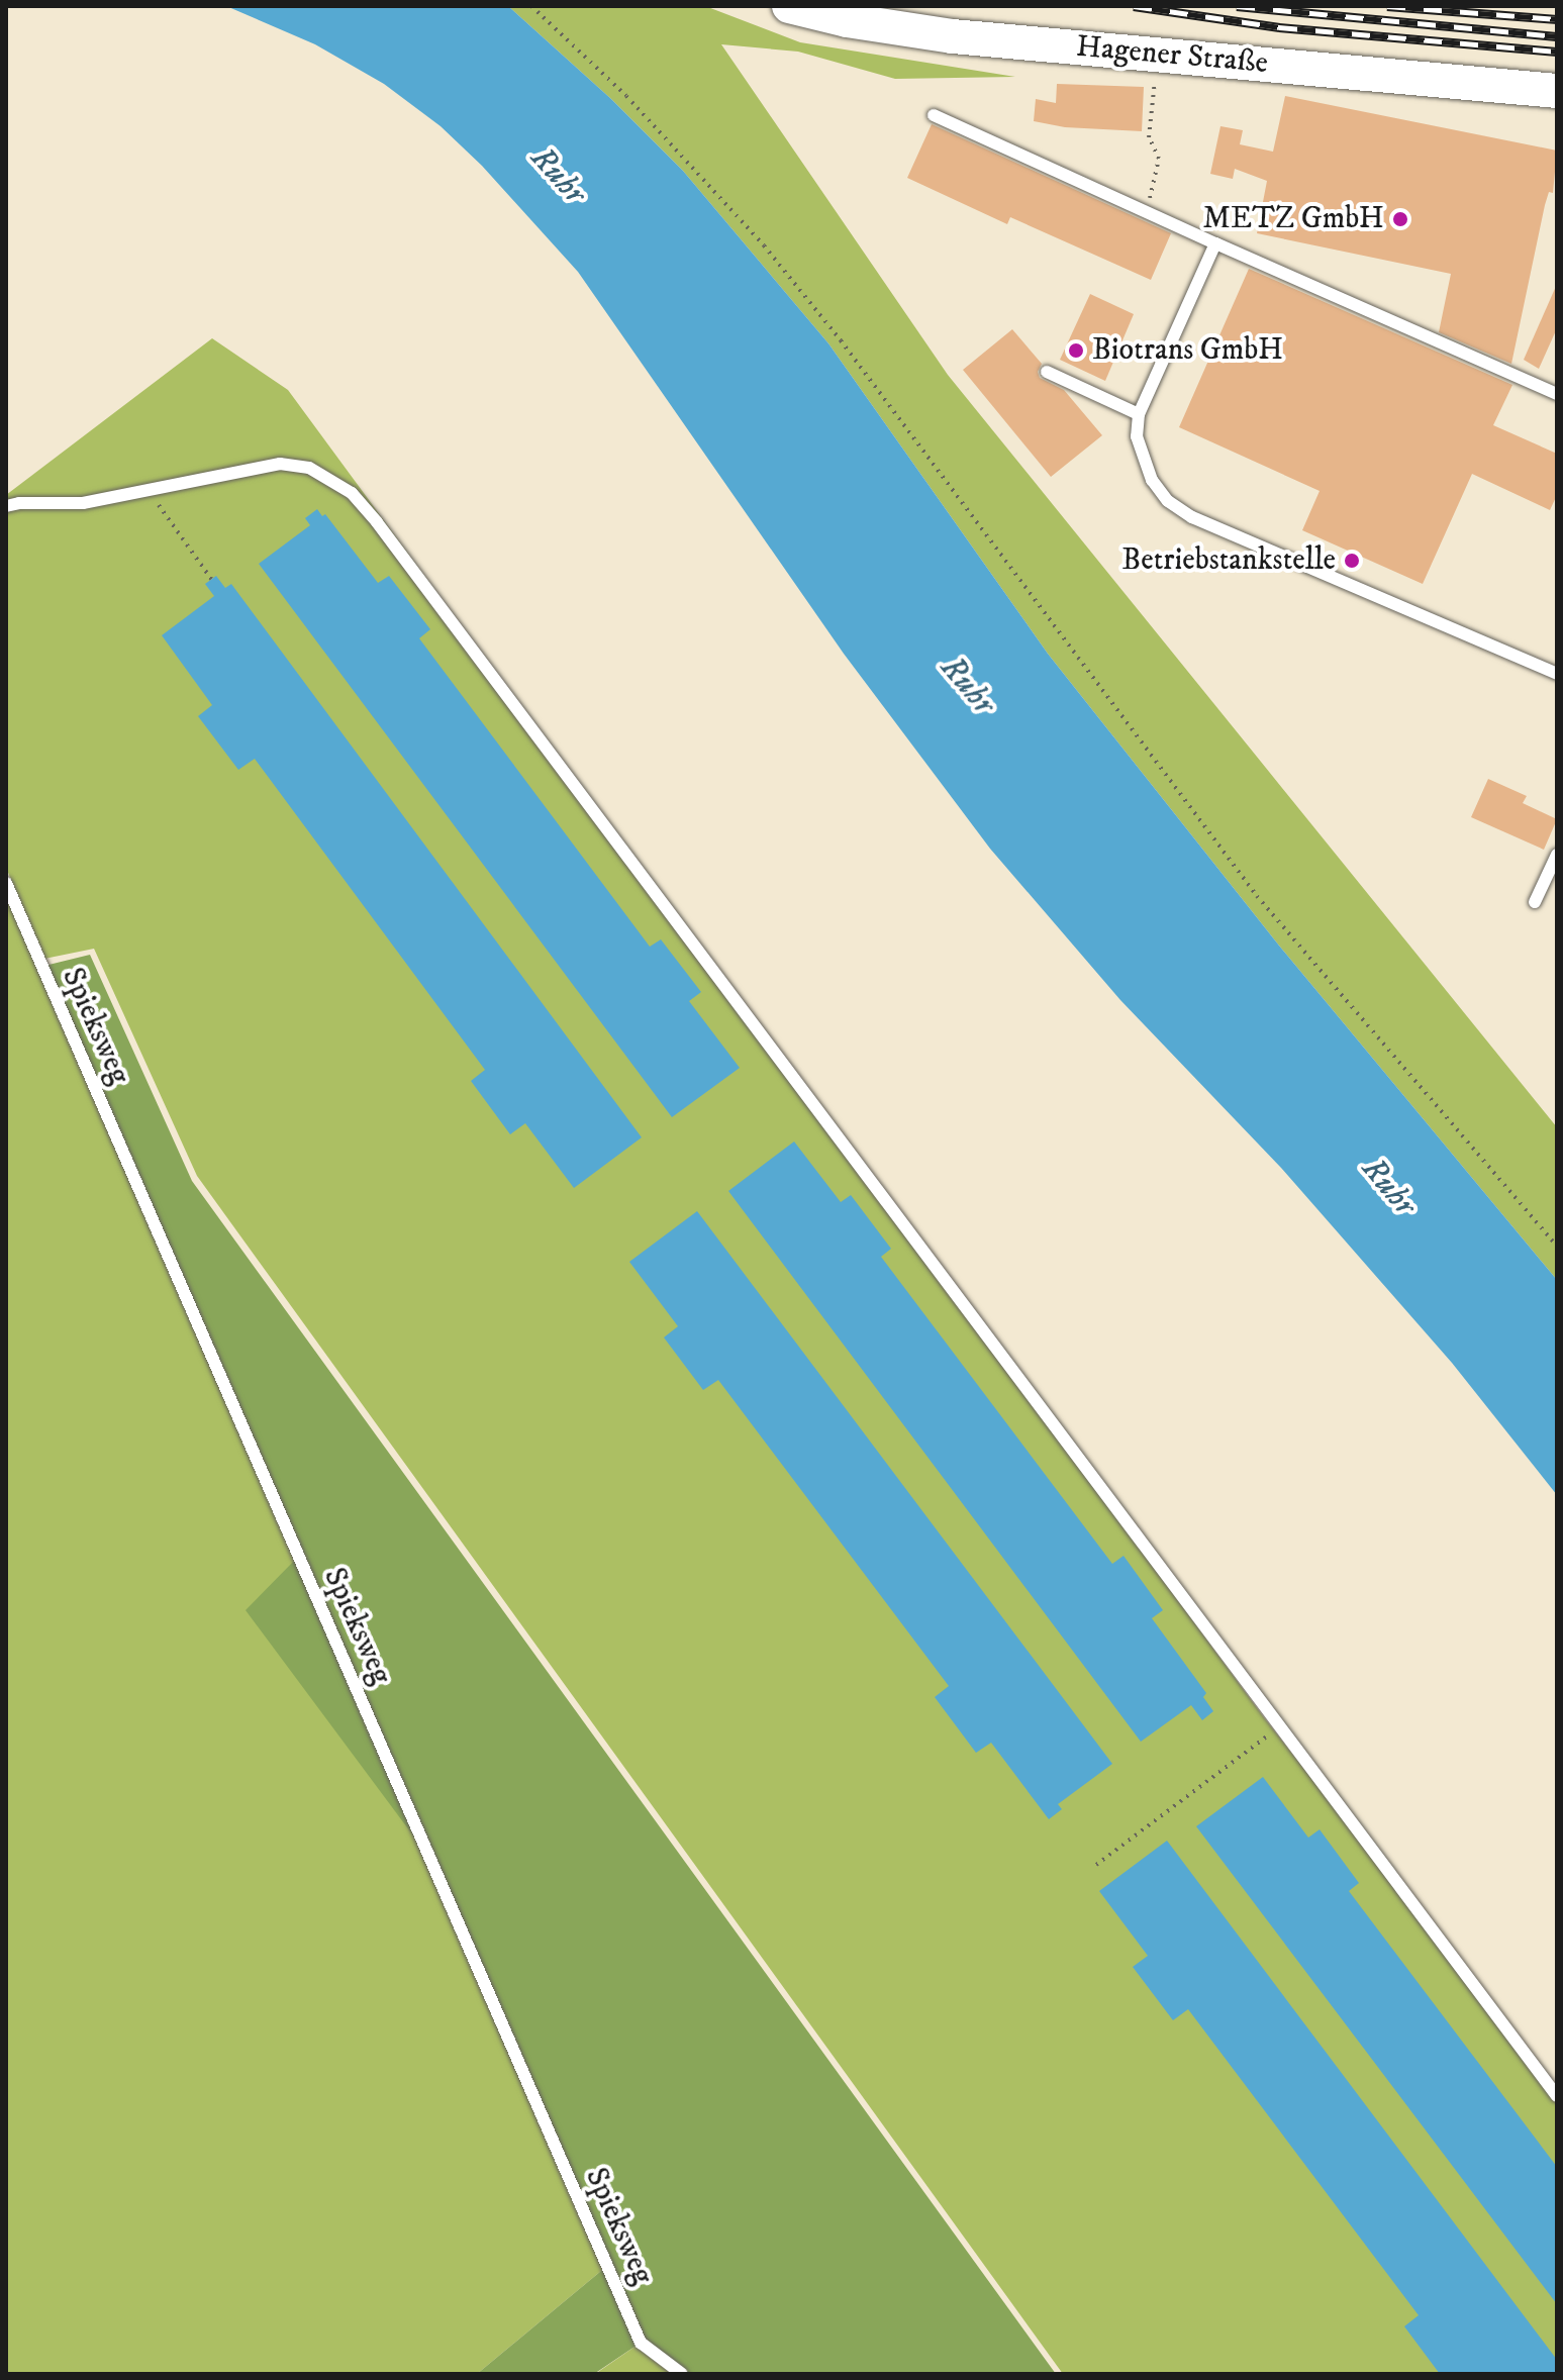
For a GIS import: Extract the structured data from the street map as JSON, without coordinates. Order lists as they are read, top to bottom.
{
  "streets": {
    "main road": ["Hagener Straße"],
    "lane": ["Spieksweg"]
  },
  "water": ["Ruhr"],
  "places": ["METZ GmbH", "Biotrans GmbH", "Betriebstankstelle"]
}
